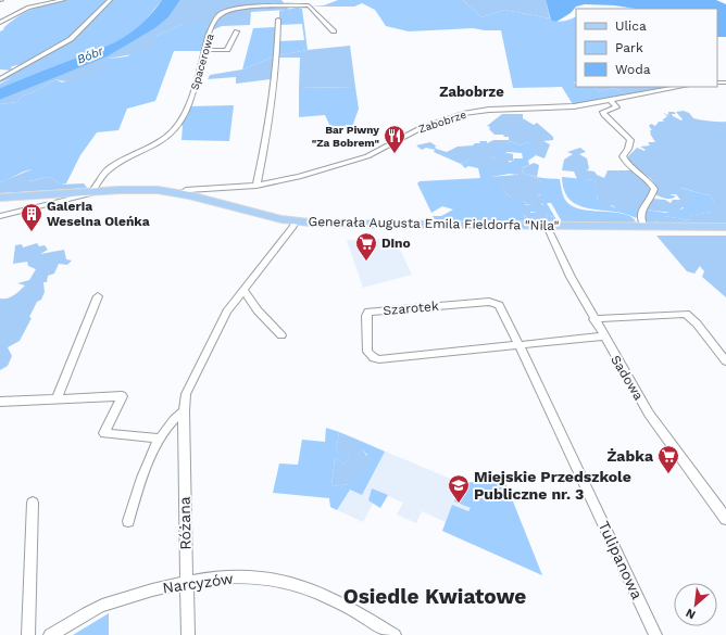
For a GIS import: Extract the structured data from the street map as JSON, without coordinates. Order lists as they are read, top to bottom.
{
  "streets": {
    "main road": ["Generała Augusta Emila Fieldorfa \"Nila\""],
    "street": [
      "Spacerowa",
      "Zabobrze",
      "Szarotek",
      "Sadowa",
      "Różana",
      "Tulipanowa",
      "Narcyzów"
    ]
  },
  "crossings": [
    ["Spacerowa", "Generała Augusta Emila Fieldorfa \"Nila\""],
    ["Zabobrze", "Generała Augusta Emila Fieldorfa \"Nila\""],
    ["Generała Augusta Emila Fieldorfa \"Nila\"", "Sadowa"],
    ["Generała Augusta Emila Fieldorfa \"Nila\"", "Różana"],
    ["Szarotek", "Sadowa"],
    ["Szarotek", "Tulipanowa"],
    ["Różana", "Narcyzów"]
  ],
  "districts": ["Zabobrze", "Osiedle Kwiatowe"],
  "water": ["Bóbr"],
  "places": {
    "restaurant": ["Bar Piwny \"Za Bobrem\""],
    "building": ["Galeria Weselna Oleńka"],
    "supermarket": ["Dino", "Żabka"],
    "school or university": ["Miejskie Przedszkole Publiczne nr. 3"]
  },
  "legend": ["Ulica", "Park", "Woda"],
  "north": "bottom left"
}
